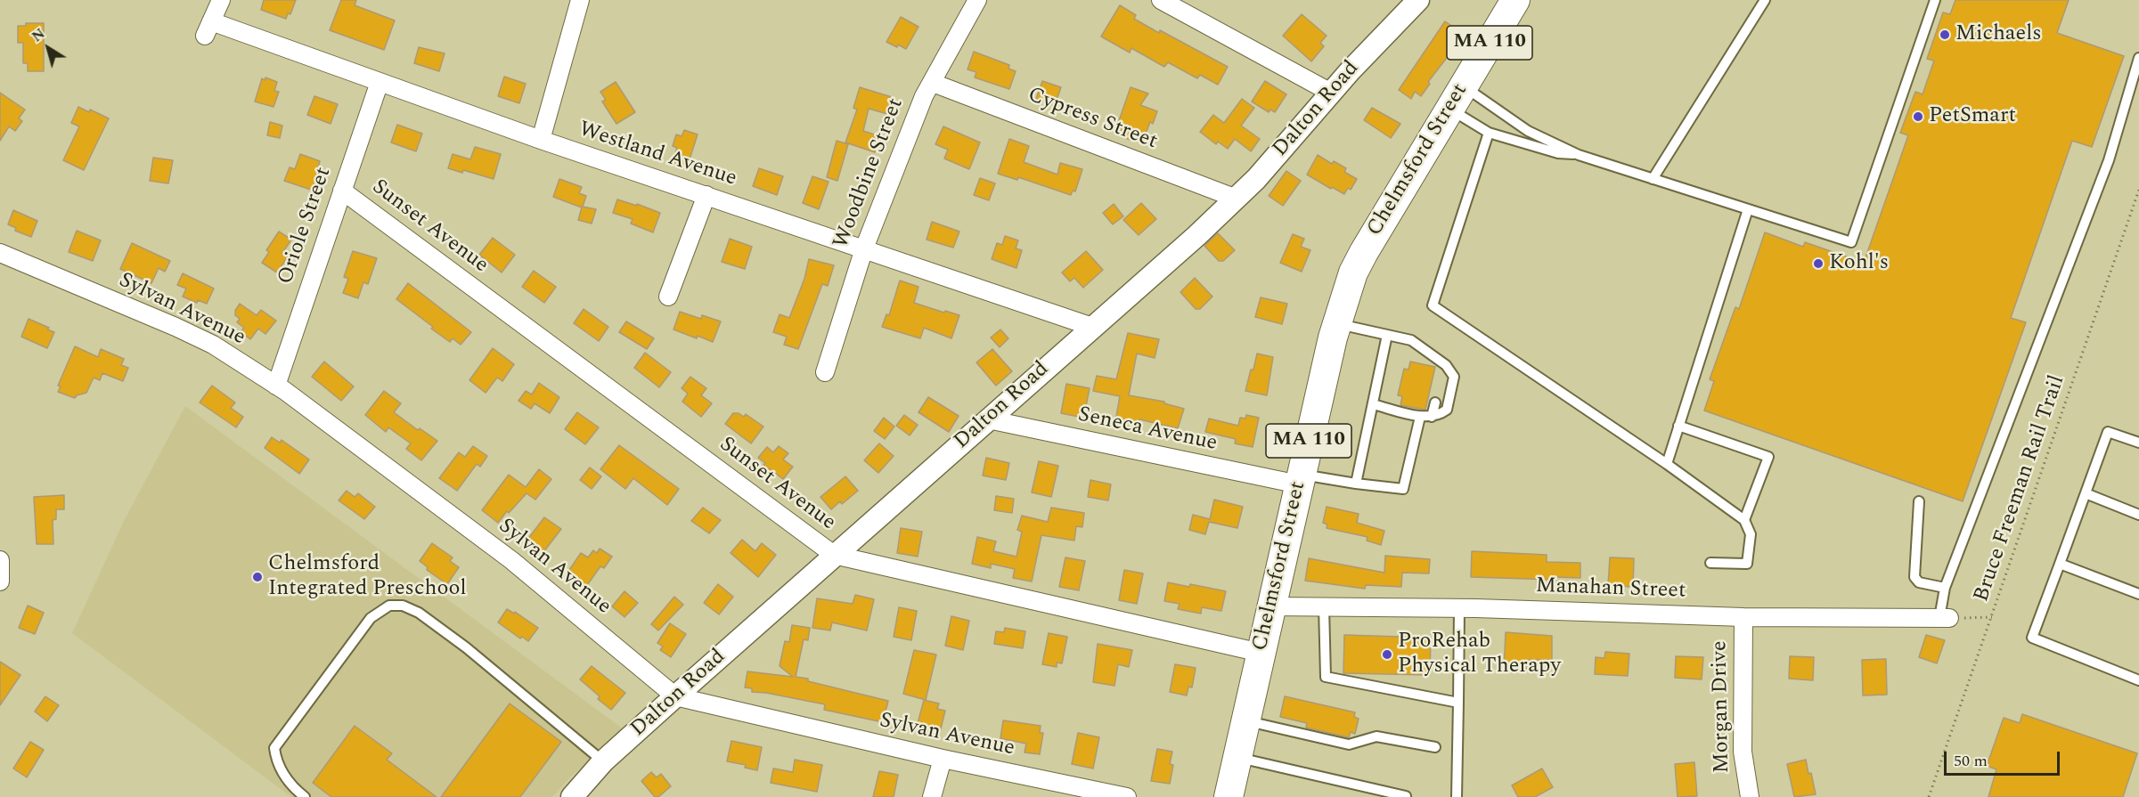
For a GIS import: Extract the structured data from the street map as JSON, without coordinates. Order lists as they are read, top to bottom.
{
  "streets": {
    "main road": ["MA 110", "Chelmsford Street"],
    "street": [
      "Dalton Road",
      "Cypress Street",
      "Westland Avenue",
      "Woodbine Street",
      "Oriole Street",
      "Sunset Avenue",
      "Sylvan Avenue",
      "Seneca Avenue",
      "Manahan Street",
      "Morgan Drive"
    ],
    "path": ["Bruce Freeman Rail Trail"]
  },
  "crossings": [
    ["Dalton Road", "Cypress Street"],
    ["Dalton Road", "Westland Avenue"],
    ["Dalton Road", "Sunset Avenue"],
    ["Dalton Road", "Sylvan Avenue"],
    ["Dalton Road", "Seneca Avenue"],
    ["Cypress Street", "Woodbine Street"],
    ["Westland Avenue", "Woodbine Street"],
    ["Westland Avenue", "Oriole Street"],
    ["Chelmsford Street", "Sunset Avenue"],
    ["Chelmsford Street", "Seneca Avenue"],
    ["Chelmsford Street", "Manahan Street"],
    ["Oriole Street", "Sunset Avenue"],
    ["Oriole Street", "Sylvan Avenue"],
    ["Manahan Street", "Morgan Drive"]
  ],
  "places": [
    "Michaels",
    "PetSmart",
    "Kohl's",
    "Chelmsford Integrated Preschool",
    "ProRehab Physical Therapy"
  ],
  "scale_bar": "50 m",
  "north": "top left"
}
